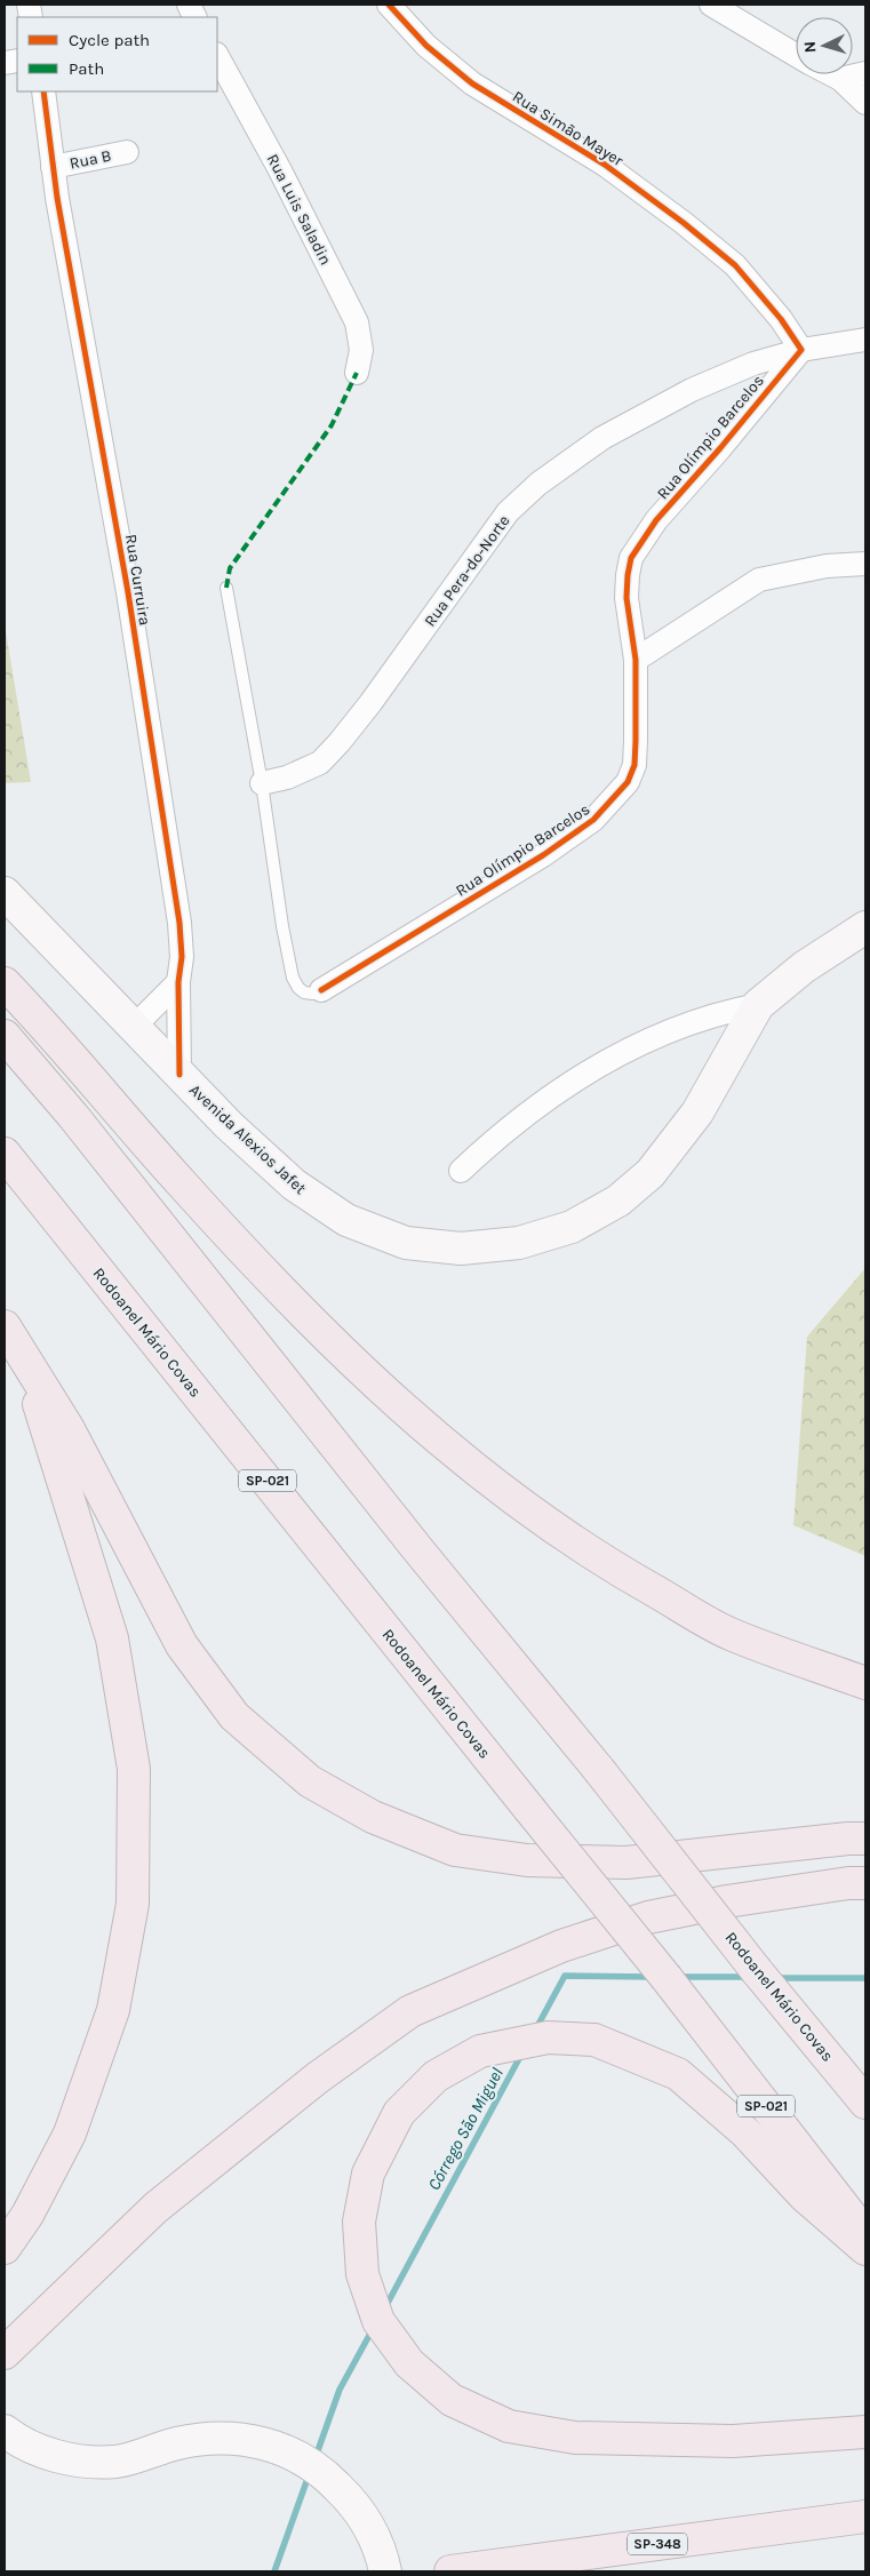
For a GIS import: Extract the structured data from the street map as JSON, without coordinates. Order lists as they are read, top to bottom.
{
  "streets": {
    "highway": ["Rodoanel Mário Covas", "SP-021", "SP-348"],
    "main road": ["Avenida Alexios Jafet"],
    "street": [
      "Rua Simão Mayer",
      "Rua B",
      "Rua Luis Saladin",
      "Rua Olímpio Barcelos",
      "Rua Pera-do-Norte",
      "Rua Curruira"
    ]
  },
  "crossings": [
    ["Rua Simão Mayer", "Rua Olímpio Barcelos"],
    ["Rua Simão Mayer", "Rua Pera-do-Norte"],
    ["Rua B", "Rua Curruira"],
    ["Rua Olímpio Barcelos", "Rua Pera-do-Norte"],
    ["Rua Curruira", "Avenida Alexios Jafet"]
  ],
  "water": ["Córrego São Miguel"],
  "legend": ["Cycle path", "Path"],
  "north": "left"
}
